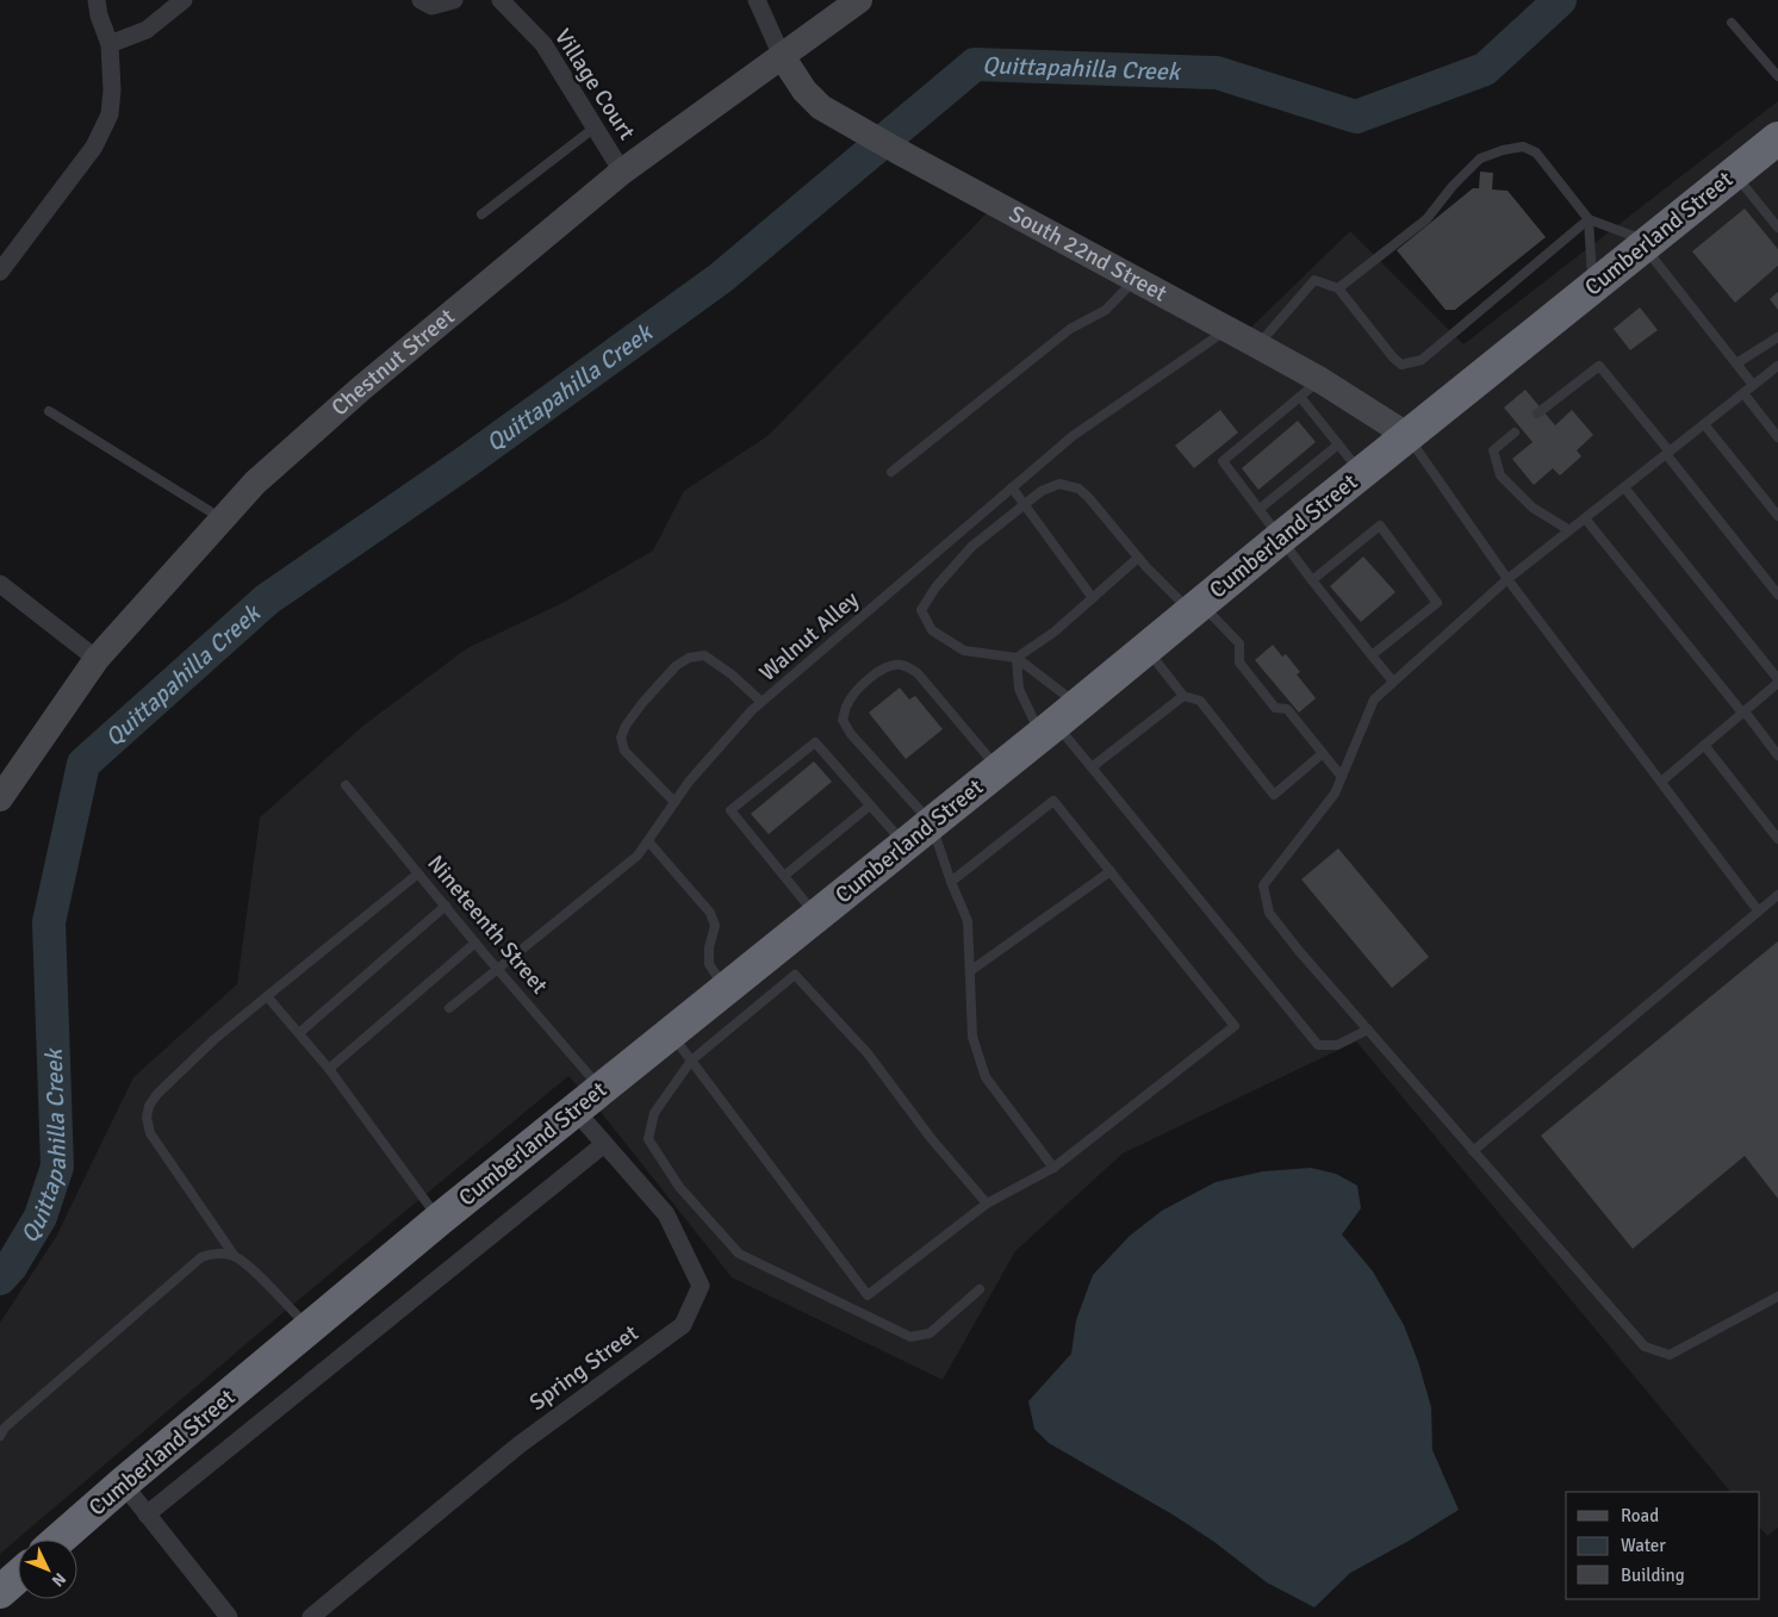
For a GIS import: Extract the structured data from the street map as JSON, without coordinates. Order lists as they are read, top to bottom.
{
  "streets": {
    "highway": ["Cumberland Street"],
    "street": [
      "Village Court",
      "South 22nd Street",
      "Chestnut Street",
      "Spring Street"
    ],
    "lane": ["Walnut Alley", "Nineteenth Street"]
  },
  "crossings": [
    ["Village Court", "Chestnut Street"],
    ["Cumberland Street", "South 22nd Street"],
    ["Cumberland Street", "Nineteenth Street"],
    ["Cumberland Street", "Spring Street"],
    ["South 22nd Street", "Chestnut Street"],
    ["South 22nd Street", "Walnut Alley"],
    ["Walnut Alley", "Nineteenth Street"]
  ],
  "water": ["Quittapahilla Creek"],
  "legend": ["Road", "Water", "Building"],
  "north": "bottom right"
}
